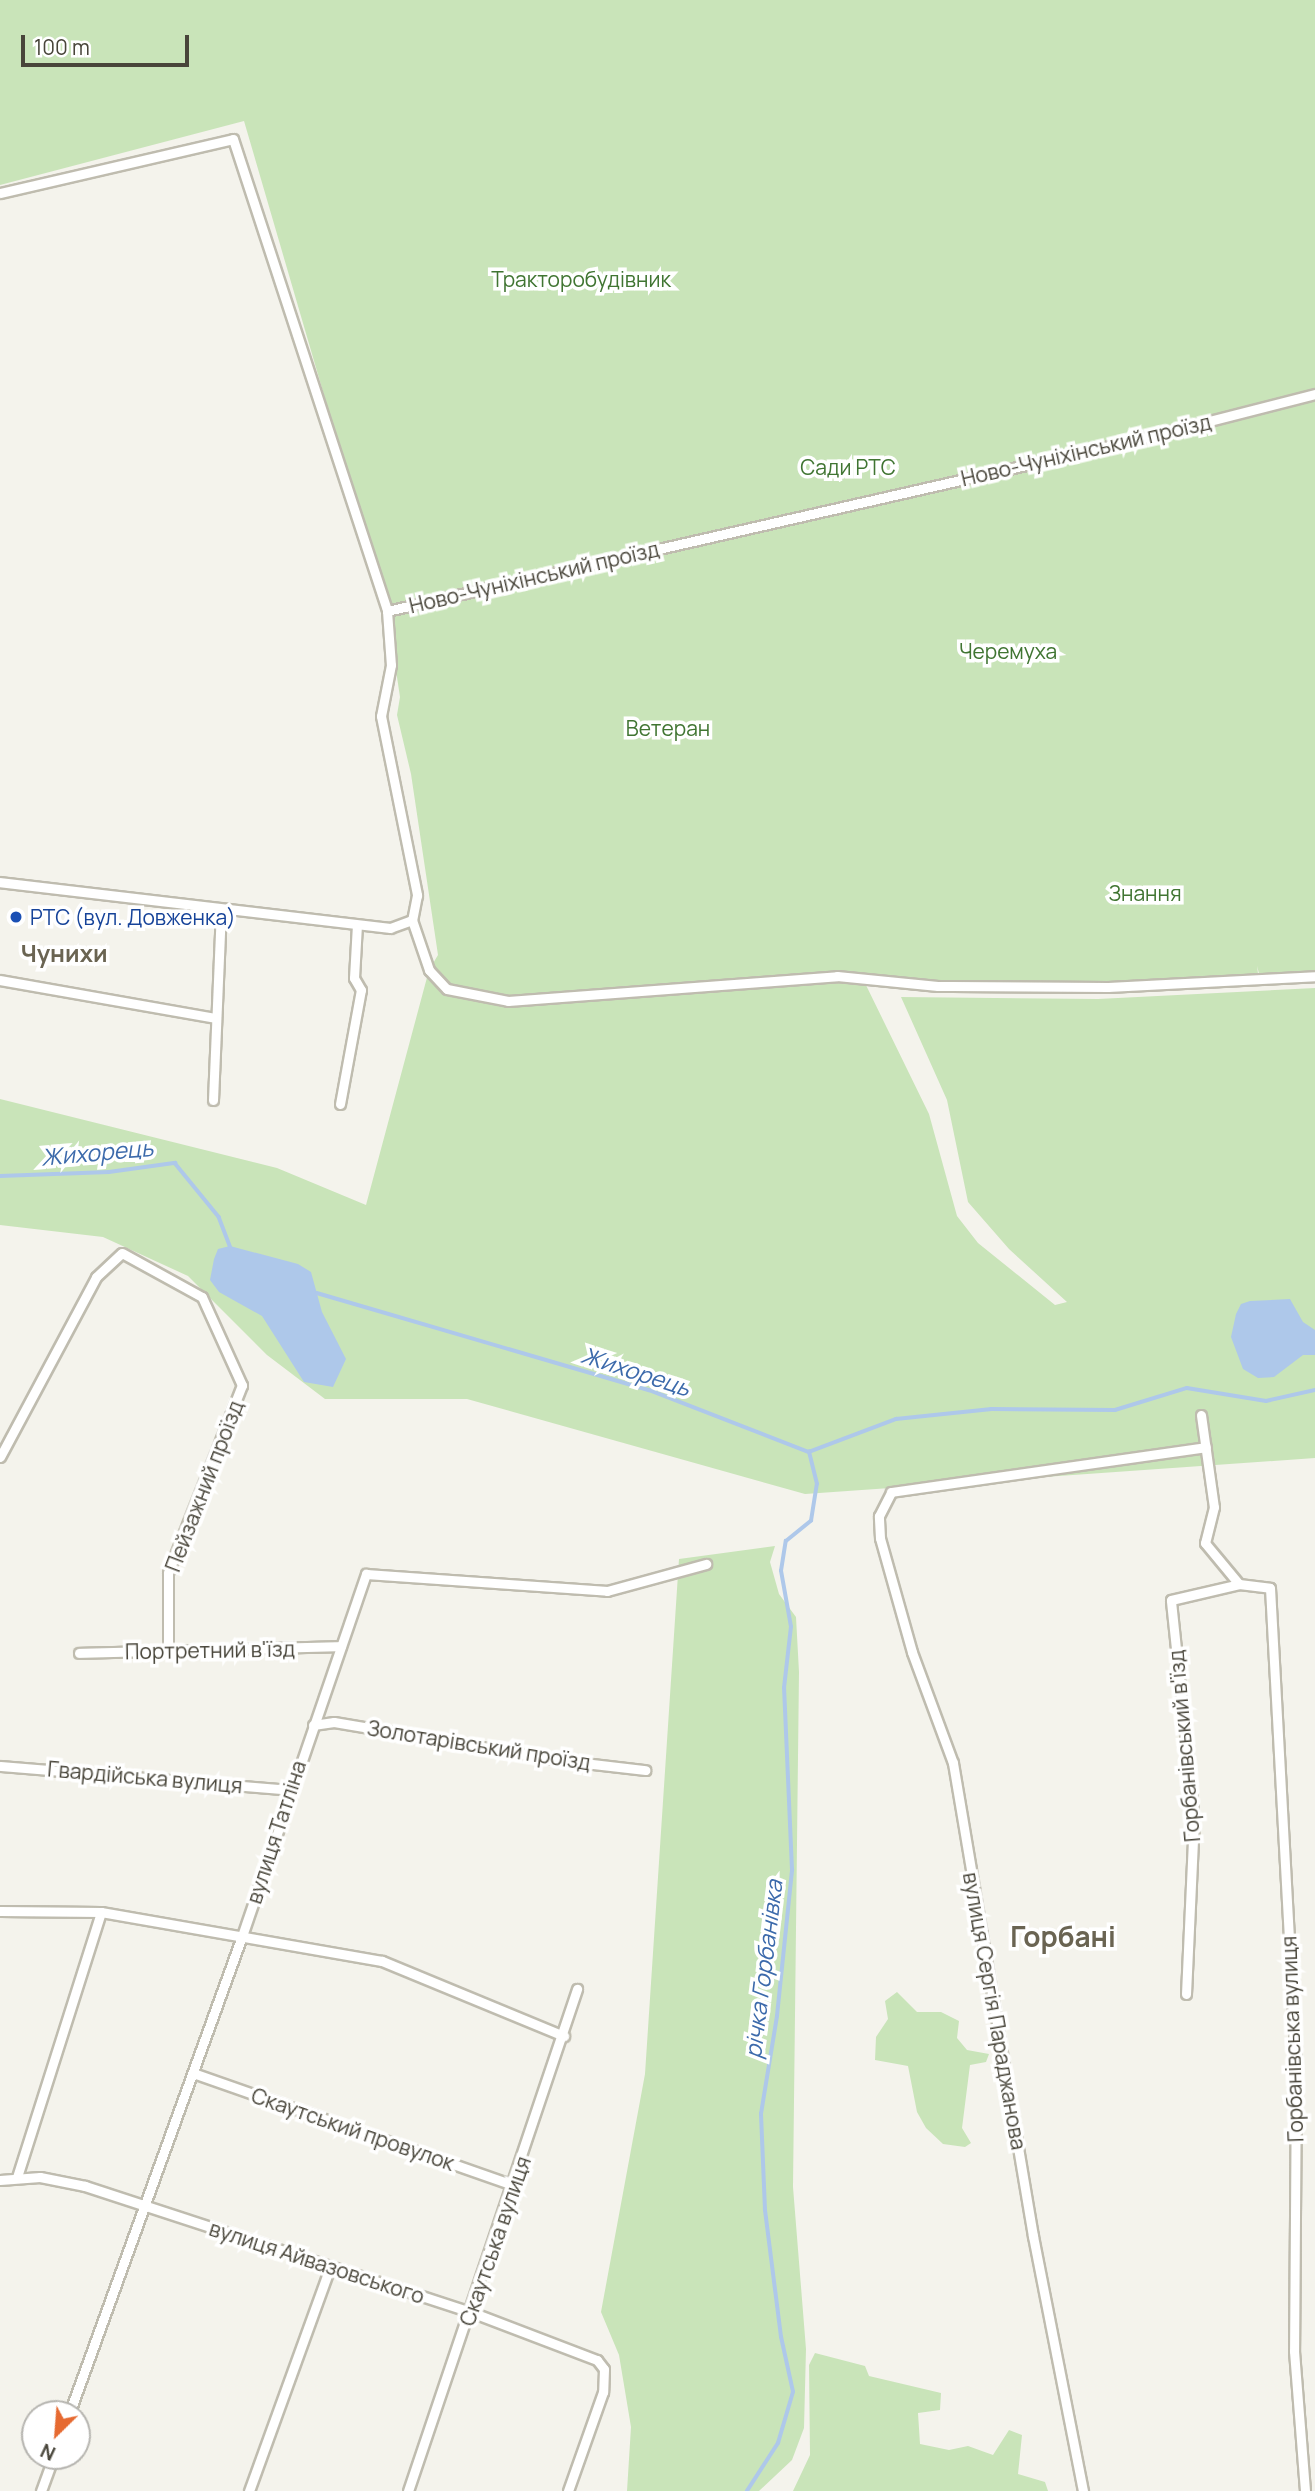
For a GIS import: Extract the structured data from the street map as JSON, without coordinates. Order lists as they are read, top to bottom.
{
  "streets": {
    "street": [
      "Ново-Чуніхінський проїзд",
      "Пейзажний проїзд",
      "Портретний в'їзд",
      "Золотарівський проїзд",
      "Горбанівський в'їзд",
      "Гвардійська вулиця",
      "вулиця Татліна",
      "вулиця Сергія Параджанова",
      "Горбанівська вулиця",
      "Скаутський провулок",
      "Скаутська вулиця",
      "вулиця Айвазовського"
    ]
  },
  "crossings": [
    ["Пейзажний проїзд", "Портретний в'їзд"],
    ["Портретний в'їзд", "вулиця Татліна"],
    ["Золотарівський проїзд", "вулиця Татліна"],
    ["Горбанівський в'їзд", "Горбанівська вулиця"],
    ["Гвардійська вулиця", "вулиця Татліна"],
    ["вулиця Татліна", "Скаутський провулок"],
    ["вулиця Татліна", "вулиця Айвазовського"],
    ["Скаутський провулок", "Скаутська вулиця"],
    ["Скаутська вулиця", "вулиця Айвазовського"]
  ],
  "districts": ["Чунихи", "Горбані"],
  "water": ["Жихорець", "річка Горбанівка"],
  "parks": [
    "Тракторобудівник",
    "Сади РТС",
    "Черемуха",
    "Ветеран",
    "Знання"
  ],
  "places": ["РТС (вул. Довженка)"],
  "scale_bar": "100 m",
  "north": "bottom left"
}
